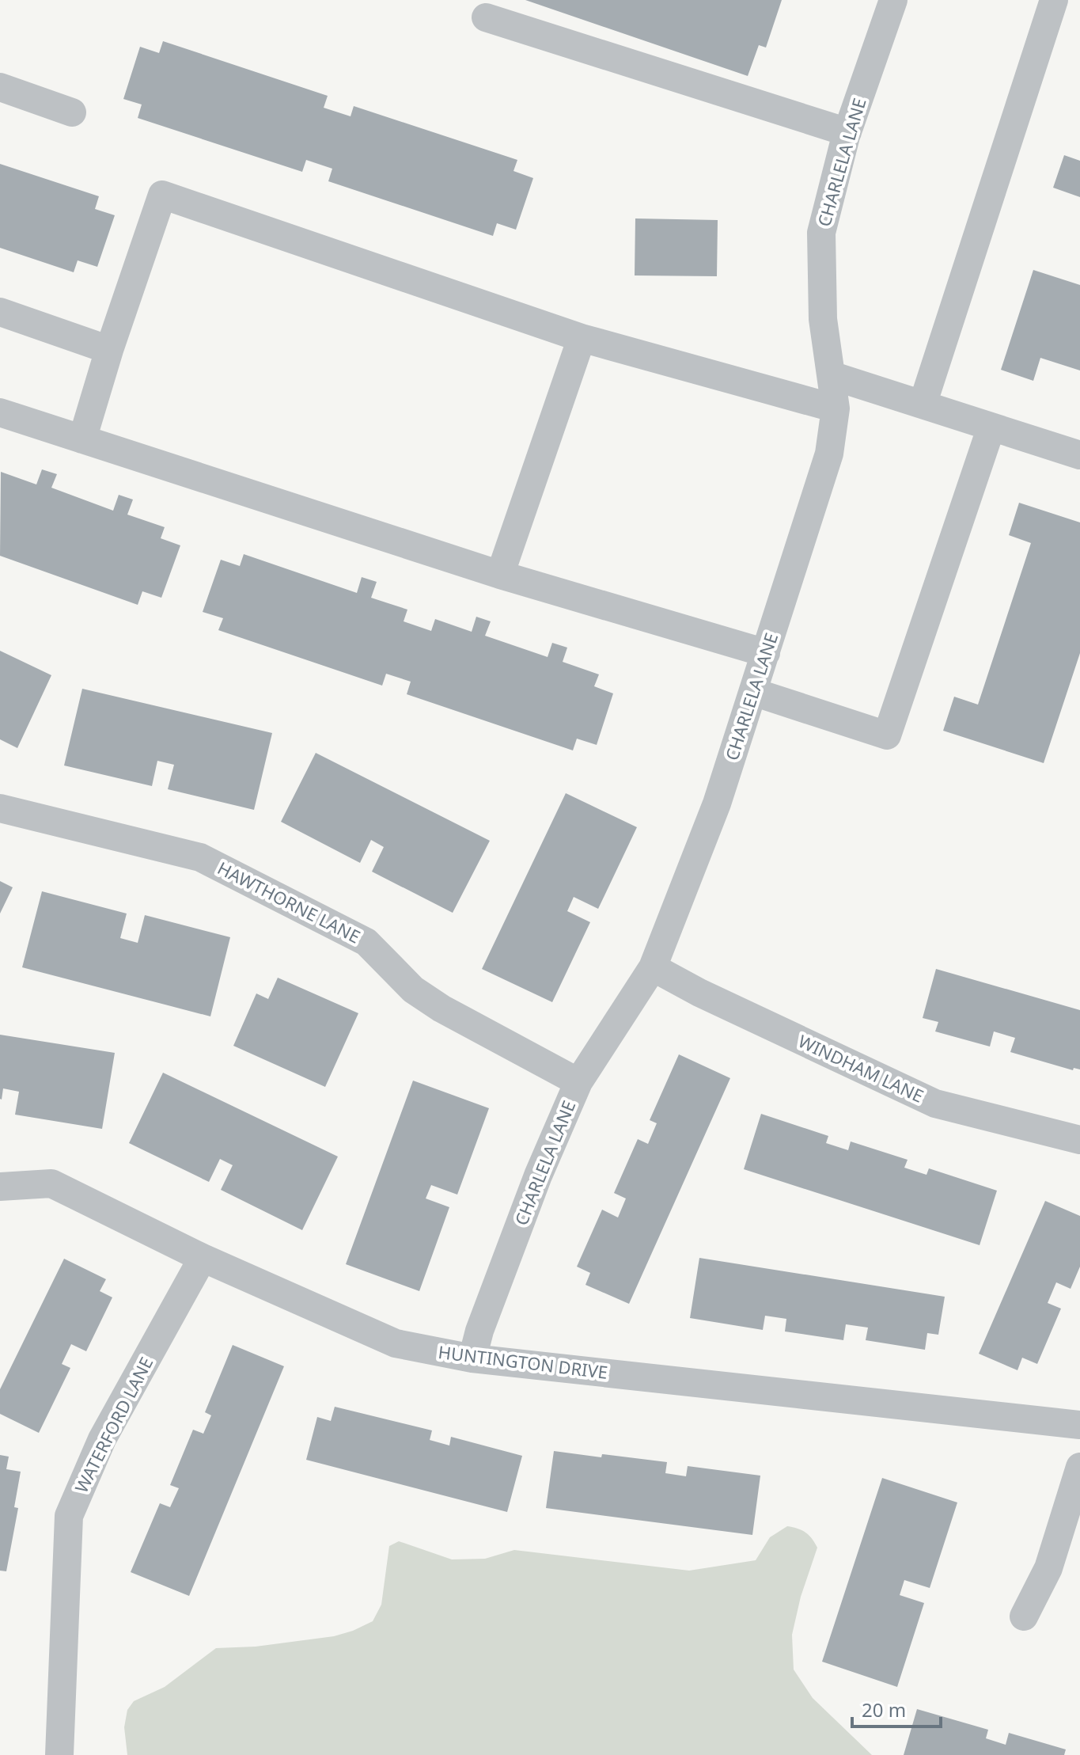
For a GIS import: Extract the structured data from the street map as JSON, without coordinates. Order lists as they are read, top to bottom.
{
  "streets": {
    "street": [
      "CHARLELA LANE",
      "HAWTHORNE LANE",
      "WINDHAM LANE",
      "HUNTINGTON DRIVE",
      "WATERFORD LANE"
    ]
  },
  "crossings": [
    ["CHARLELA LANE", "HAWTHORNE LANE"],
    ["CHARLELA LANE", "WINDHAM LANE"],
    ["CHARLELA LANE", "HUNTINGTON DRIVE"],
    ["HUNTINGTON DRIVE", "WATERFORD LANE"]
  ],
  "scale_bar": "20 m"
}
